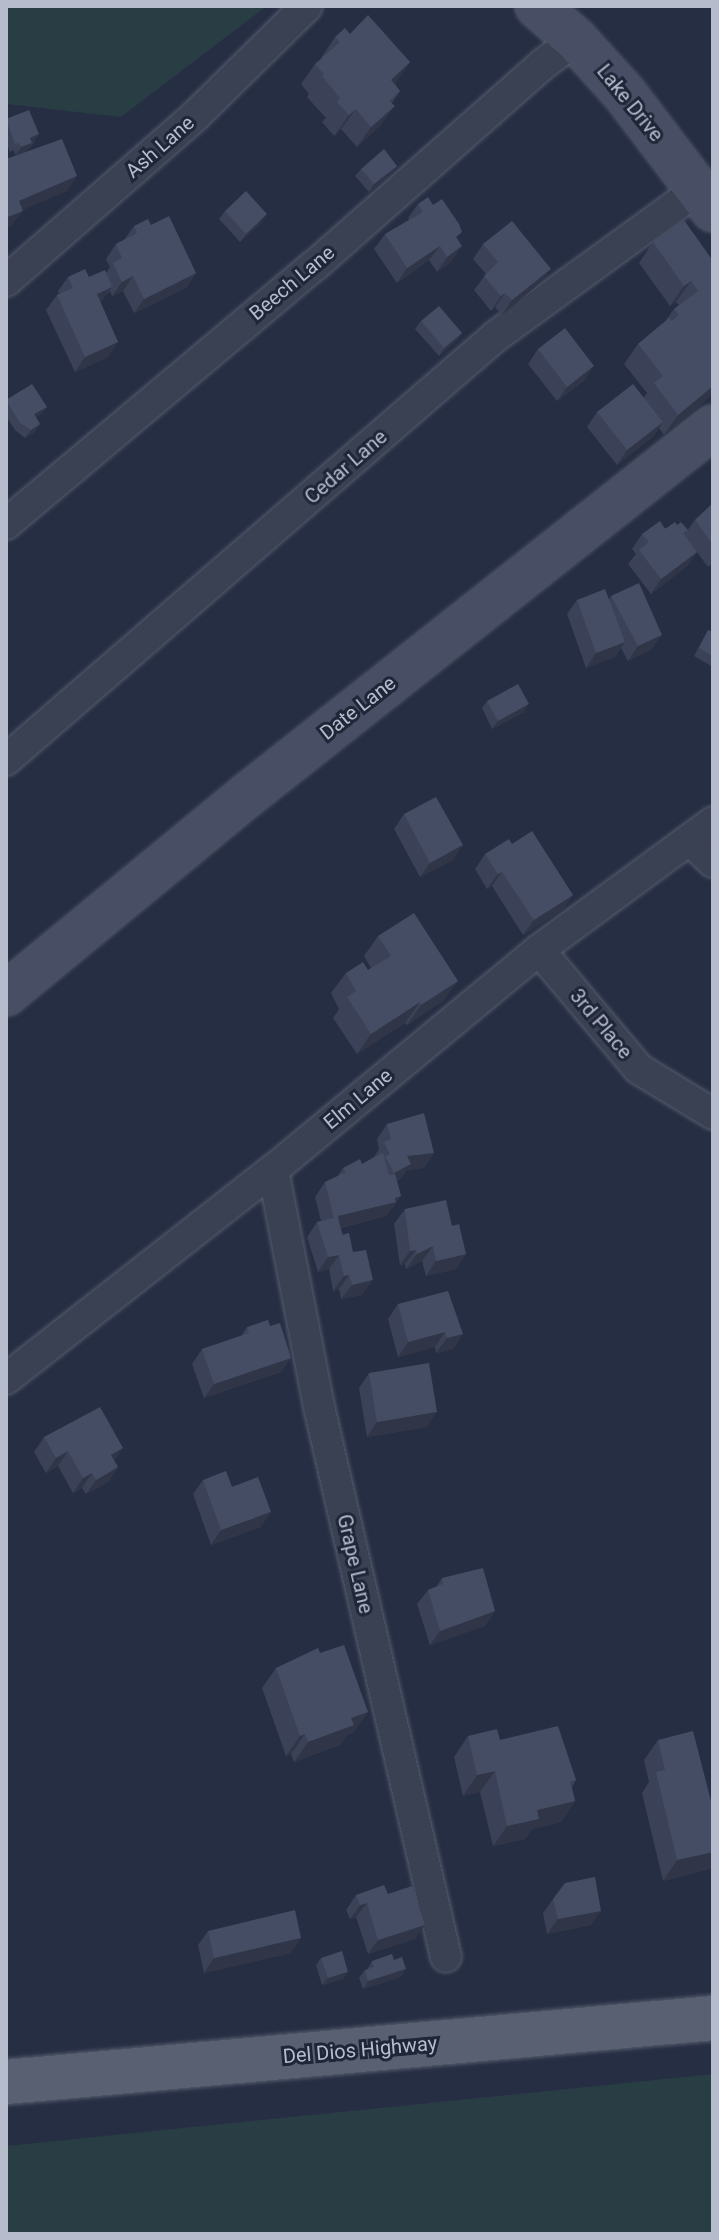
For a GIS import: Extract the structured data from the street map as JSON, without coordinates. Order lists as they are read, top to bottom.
{
  "streets": {
    "main road": ["Del Dios Highway"],
    "street": [
      "Lake Drive",
      "Ash Lane",
      "Beech Lane",
      "Cedar Lane",
      "Date Lane",
      "3rd Place",
      "Elm Lane",
      "Grape Lane"
    ]
  },
  "crossings": [
    ["Lake Drive", "Beech Lane"],
    ["Lake Drive", "Cedar Lane"],
    ["3rd Place", "Elm Lane"],
    ["Elm Lane", "Grape Lane"]
  ]
}
